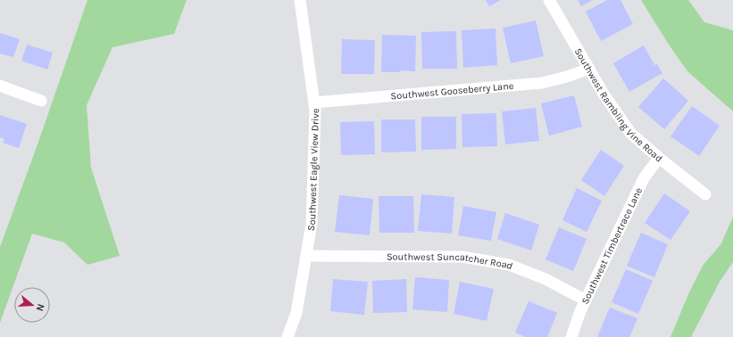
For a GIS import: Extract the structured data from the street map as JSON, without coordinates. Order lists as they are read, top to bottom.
{
  "streets": {
    "street": [
      "Southwest Gooseberry Lane",
      "Southwest Rambling Vine Road",
      "Southwest Eagle View Drive",
      "Southwest Timbertrace Lane",
      "Southwest Suncatcher Road"
    ]
  },
  "crossings": [
    ["Southwest Gooseberry Lane", "Southwest Rambling Vine Road"],
    ["Southwest Gooseberry Lane", "Southwest Eagle View Drive"],
    ["Southwest Rambling Vine Road", "Southwest Timbertrace Lane"],
    ["Southwest Eagle View Drive", "Southwest Suncatcher Road"],
    ["Southwest Timbertrace Lane", "Southwest Suncatcher Road"]
  ],
  "north": "right"
}
